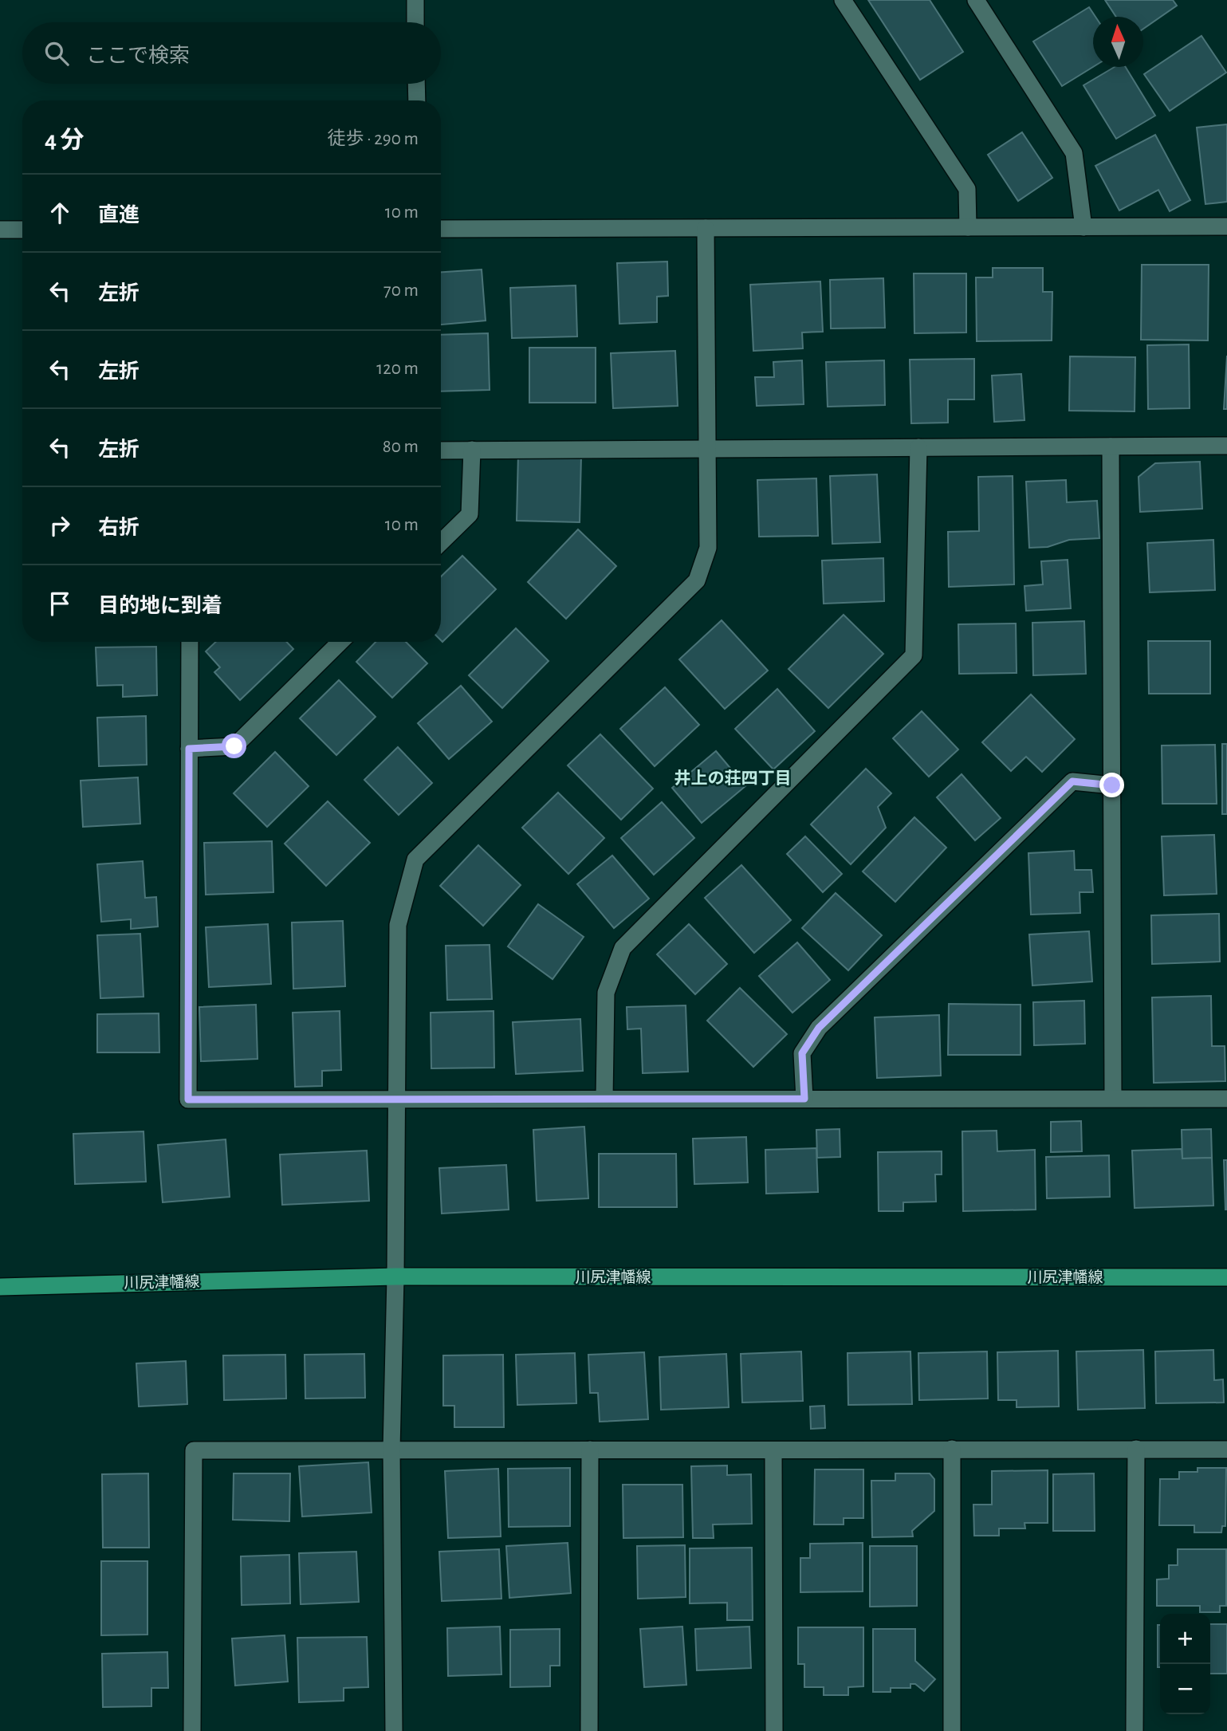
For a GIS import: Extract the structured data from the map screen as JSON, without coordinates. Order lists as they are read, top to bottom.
{
  "streets": {
    "main road": ["川尻津幡線"]
  },
  "districts": ["井上の荘四丁目"],
  "north": "top",
  "page": {
    "search": "ここで検索",
    "heading": ["4 分", "徒歩 · 290 m"],
    "list": [
      ["直進", "10 m"],
      ["左折", "70 m"],
      ["左折", "120 m"],
      ["左折", "80 m"],
      ["右折", "10 m"],
      "目的地に到着"
    ],
    "map_buttons": ["+", "−"]
  }
}
